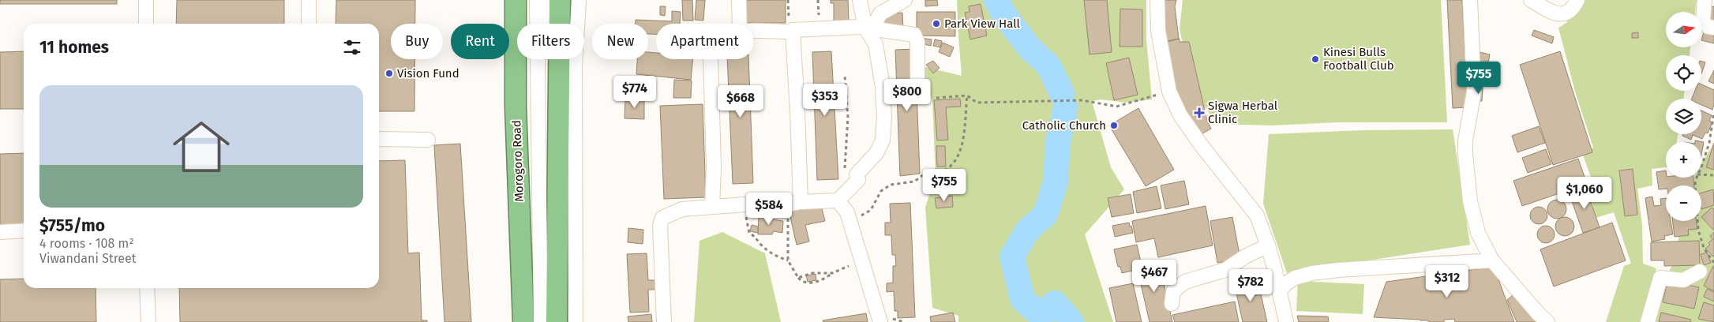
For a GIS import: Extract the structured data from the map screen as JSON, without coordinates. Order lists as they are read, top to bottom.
{
  "streets": {
    "highway": ["Morogoro Road"]
  },
  "places": {
    "other": [
      "Park View Hall",
      "Kinesi Bulls Football Club",
      "Vision Fund",
      "Catholic Church"
    ],
    "health": ["Sigwa Herbal Clinic"]
  },
  "north": "right",
  "page": {
    "map_buttons": ["+", "−"],
    "chip": [
      "Buy",
      "Rent",
      "Filters",
      "New",
      "Apartment"
    ],
    "heading": "11 homes",
    "price": [
      "$755",
      "$774",
      "$800",
      "$353",
      "$668",
      "$755",
      "$1,060",
      "$584",
      "$467",
      "$312",
      "$782"
    ],
    "list": [
      {
        "name": "$755/mo",
        "note": "4 rooms · 108 m² · Viwandani Street"
      }
    ]
  }
}
